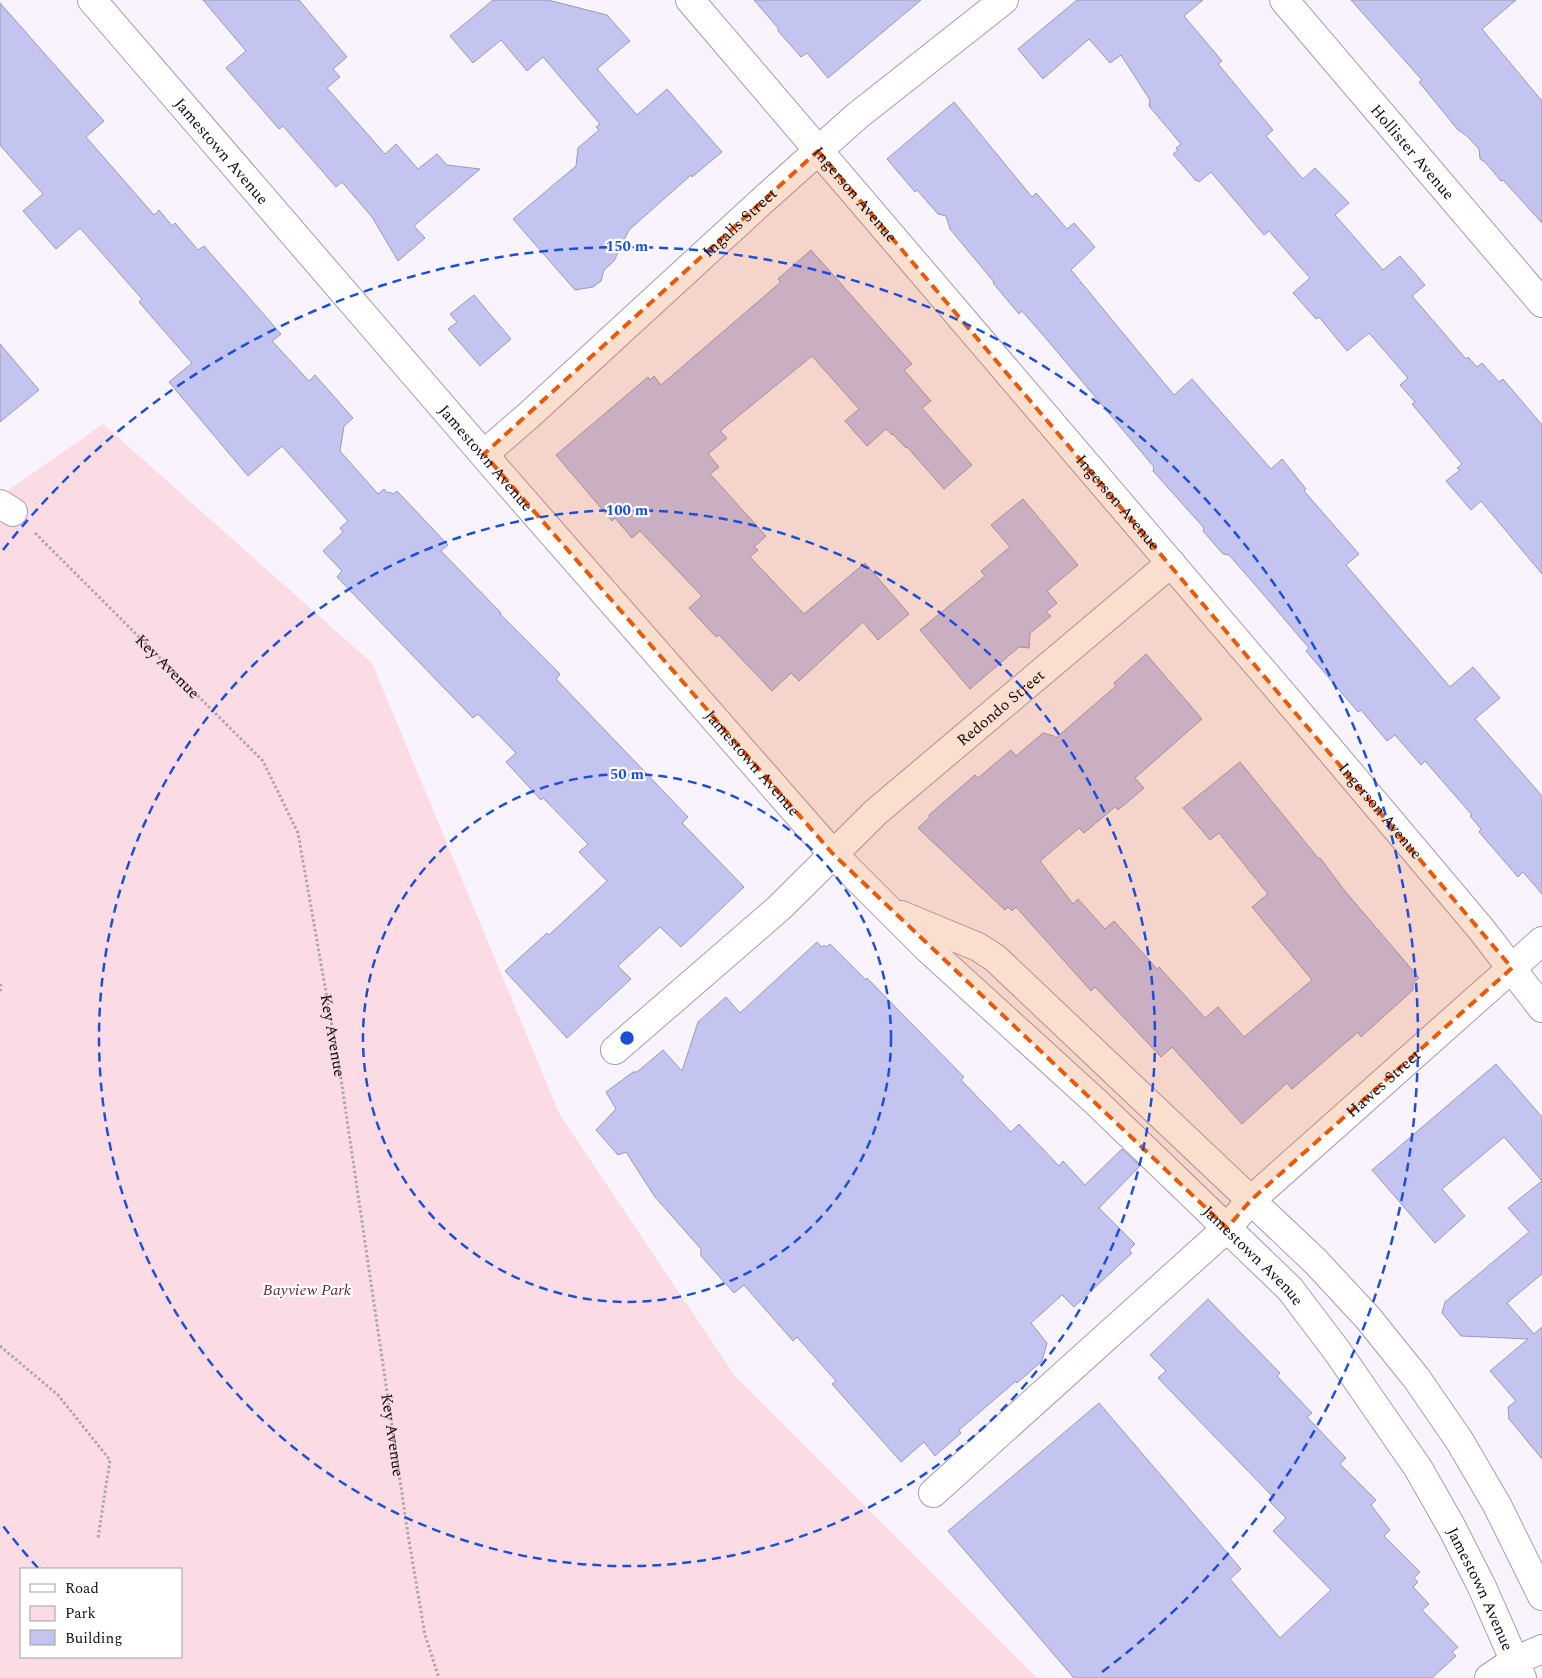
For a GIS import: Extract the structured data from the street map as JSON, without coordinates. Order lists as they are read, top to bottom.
{
  "streets": {
    "street": [
      "Jamestown Avenue",
      "Hollister Avenue",
      "Ingerson Avenue",
      "Ingalls Street",
      "Redondo Street",
      "Hawes Street"
    ],
    "path": ["Key Avenue"]
  },
  "crossings": [
    ["Jamestown Avenue", "Ingalls Street"],
    ["Jamestown Avenue", "Redondo Street"],
    ["Jamestown Avenue", "Hawes Street"],
    ["Ingerson Avenue", "Ingalls Street"],
    ["Ingerson Avenue", "Redondo Street"],
    ["Ingerson Avenue", "Hawes Street"]
  ],
  "parks": ["Bayview Park"],
  "legend": ["Road", "Park", "Building"],
  "rings": ["150 m", "100 m", "50 m"]
}
